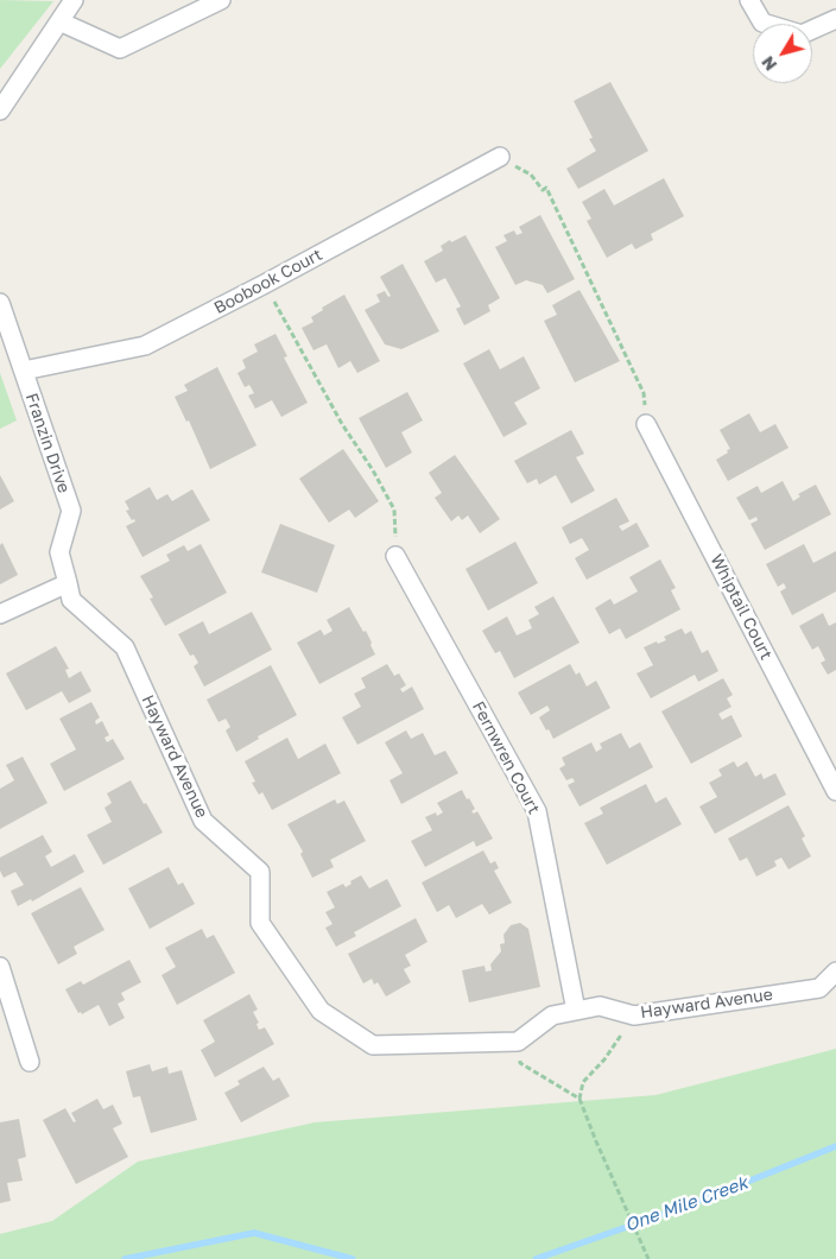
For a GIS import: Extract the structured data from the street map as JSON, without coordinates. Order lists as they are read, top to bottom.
{
  "streets": {
    "street": [
      "Boobook Court",
      "Franzin Drive",
      "Whiptail Court",
      "Hayward Avenue",
      "Fernwren Court"
    ]
  },
  "crossings": [
    ["Boobook Court", "Franzin Drive"],
    ["Franzin Drive", "Hayward Avenue"],
    ["Hayward Avenue", "Fernwren Court"]
  ],
  "water": ["One Mile Creek"],
  "north": "bottom left"
}
